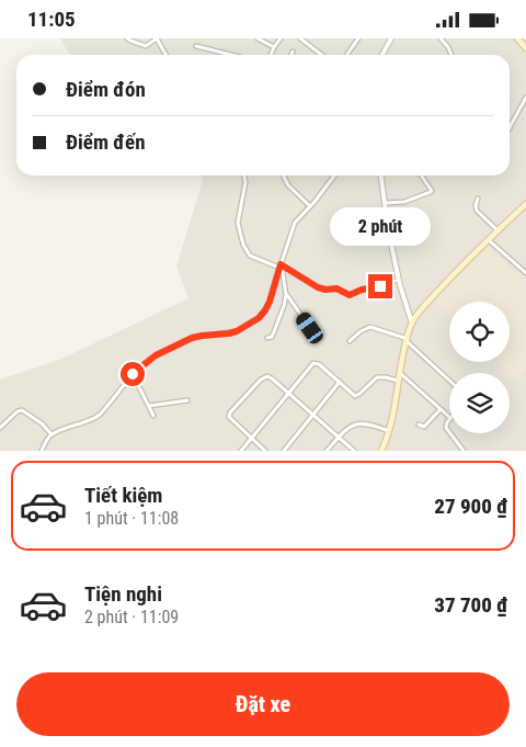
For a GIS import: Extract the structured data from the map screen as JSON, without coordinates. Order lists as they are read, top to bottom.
{
  "page": {
    "status": "11:05",
    "banner": ["Điểm đón", "Điểm đến"],
    "bubble": "2 phút",
    "list": [
      {
        "name": "Tiết kiệm",
        "note": "1 phút · 11:08",
        "value": "27 900 ₫"
      },
      {
        "name": "Tiện nghi",
        "note": "2 phút · 11:09",
        "value": "37 700 ₫"
      }
    ],
    "buttons": "Đặt xe"
  }
}
